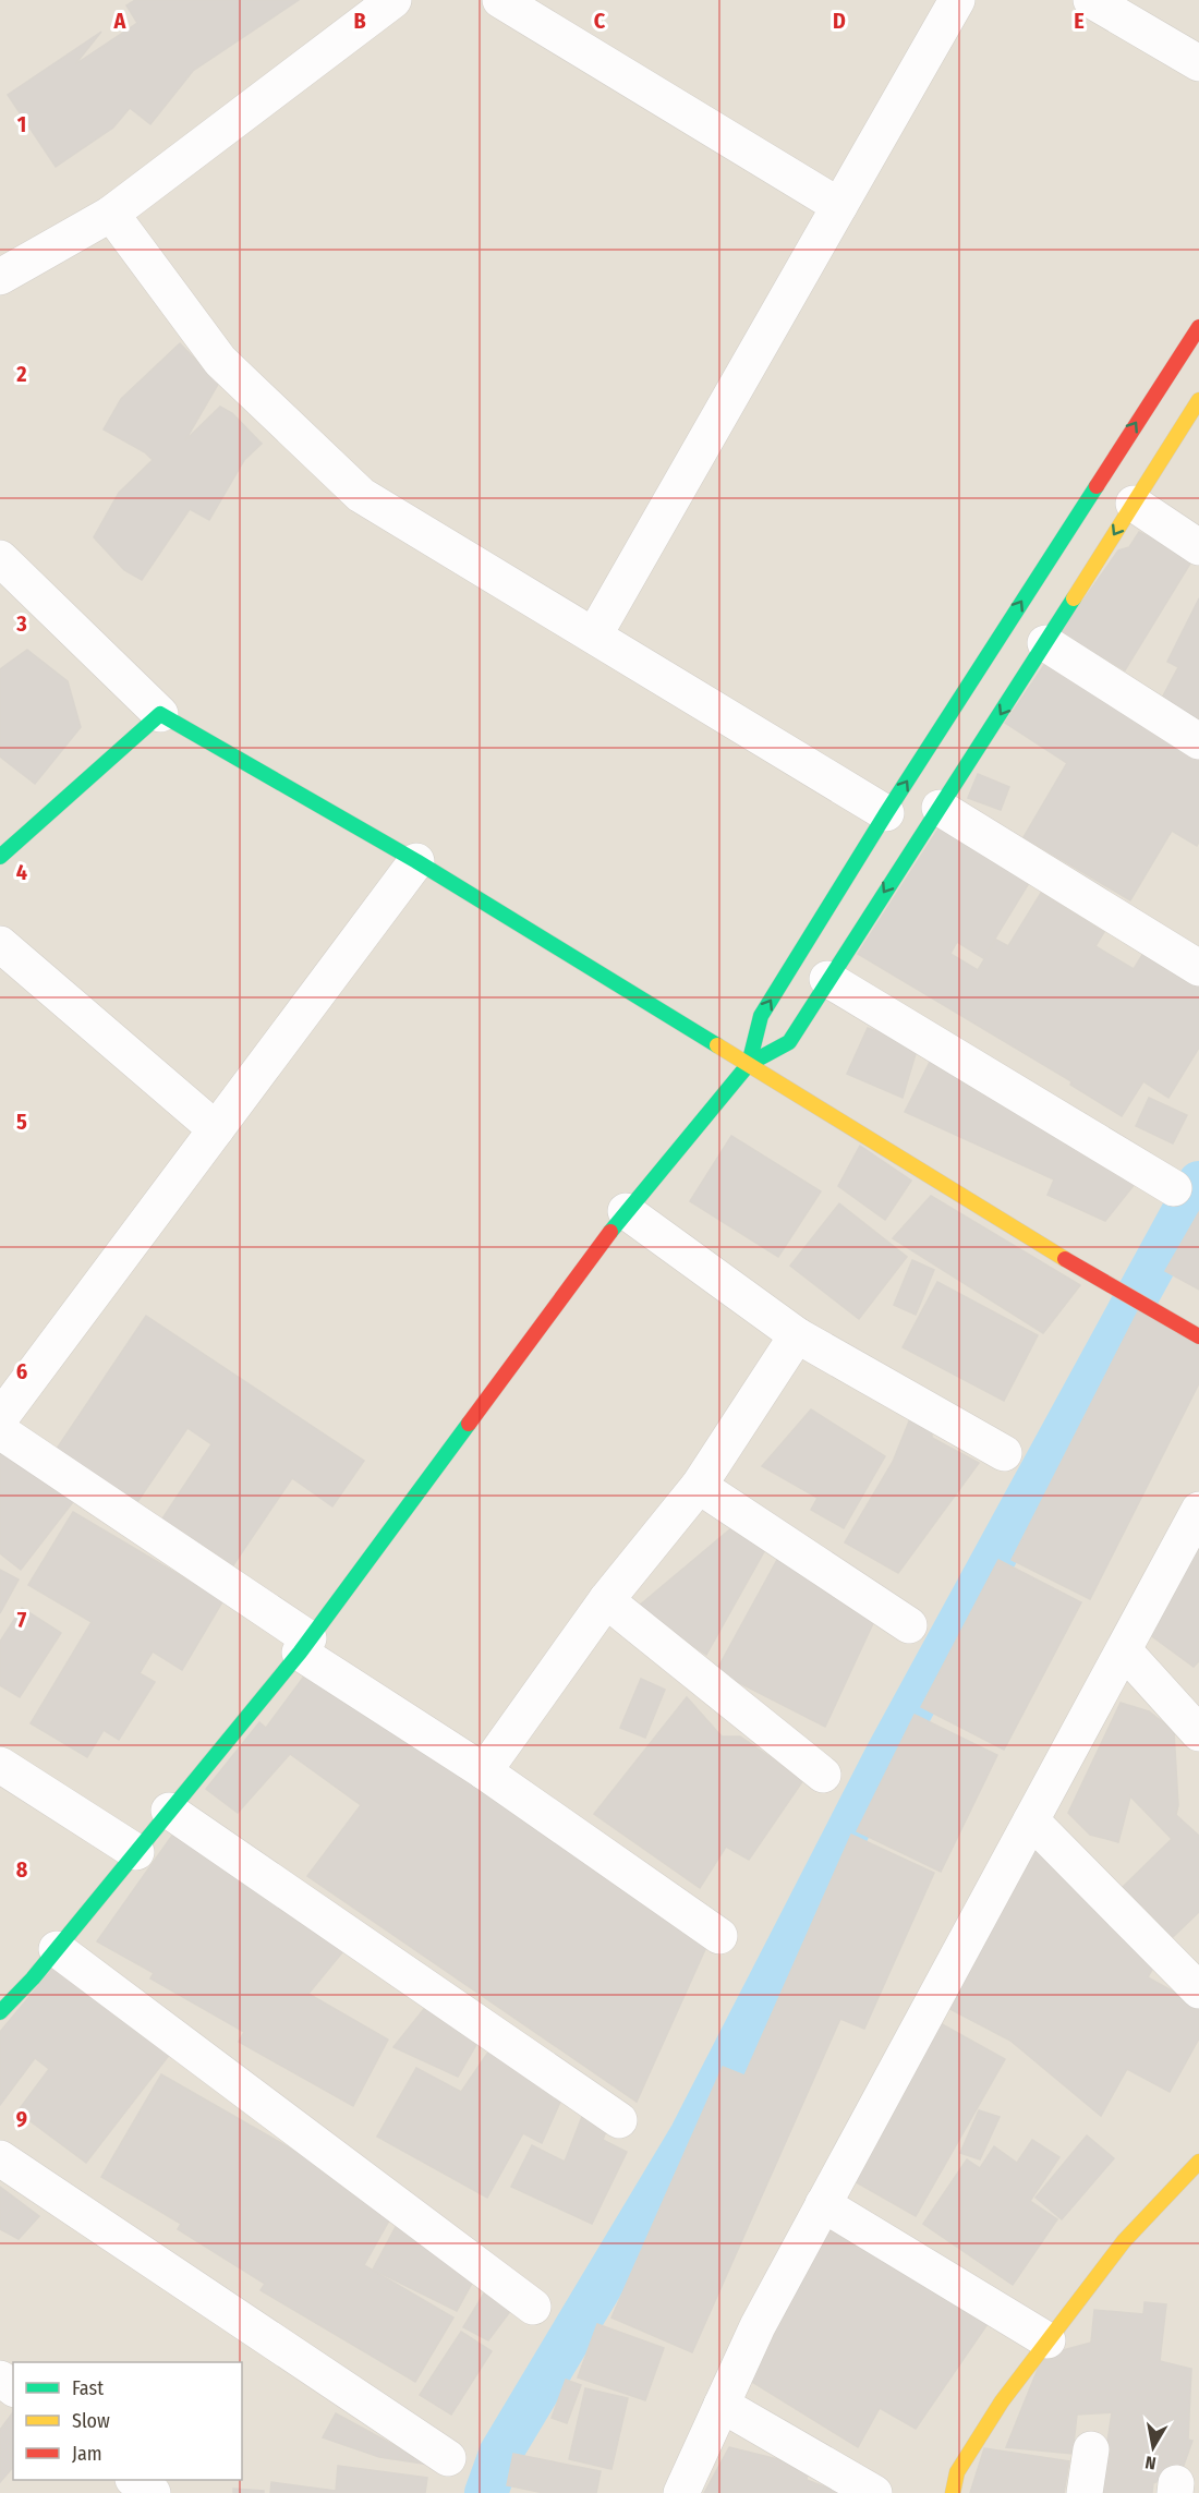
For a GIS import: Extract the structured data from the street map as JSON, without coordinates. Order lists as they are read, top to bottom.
{
  "legend": ["Fast", "Slow", "Jam"],
  "north": "bottom",
  "grid": {
    "columns": [
      "A",
      "B",
      "C",
      "D",
      "E"
    ],
    "rows": [
      "1",
      "2",
      "3",
      "4",
      "5",
      "6",
      "7",
      "8",
      "9"
    ]
  }
}
